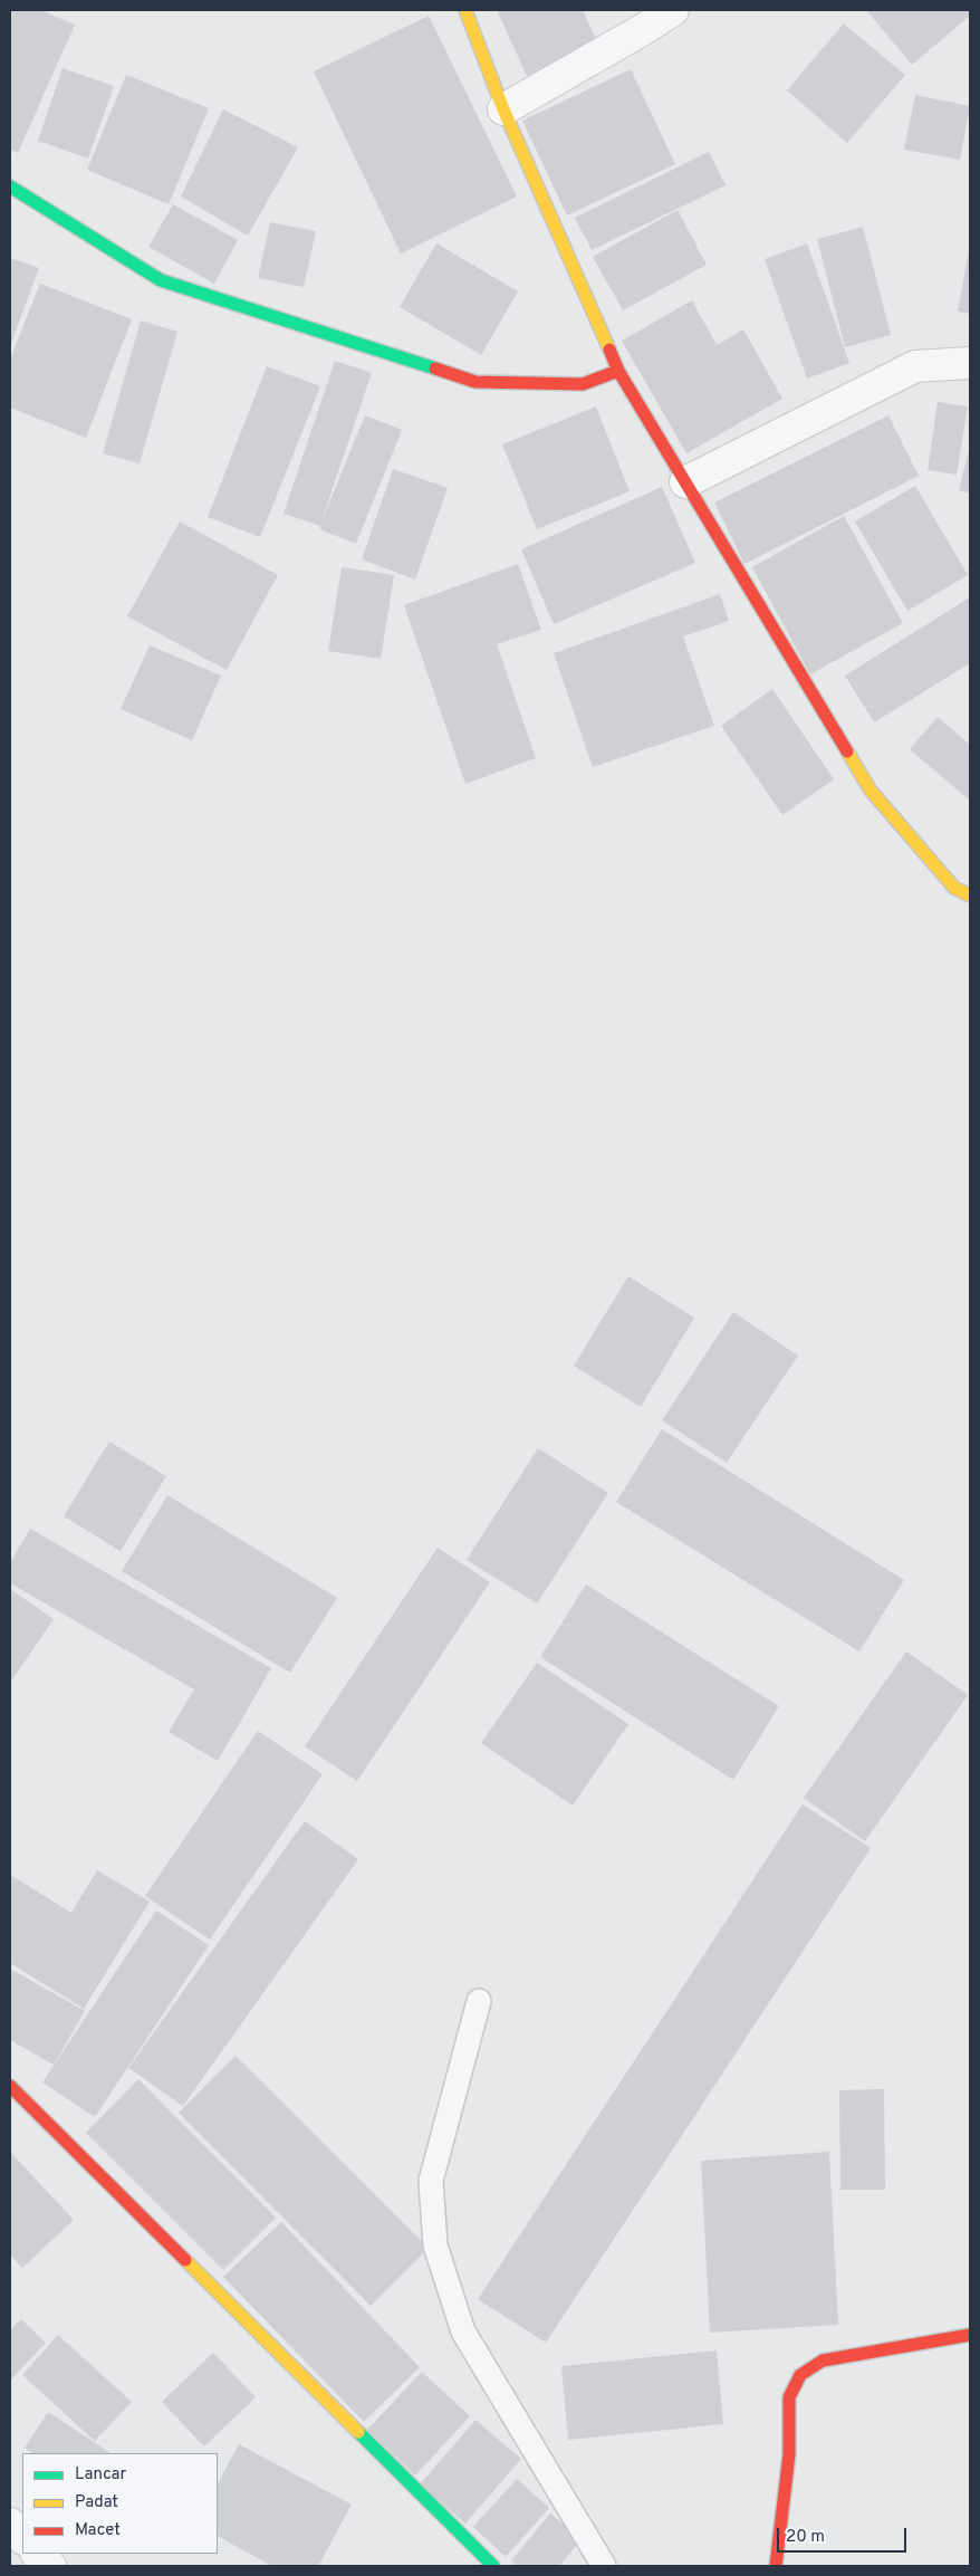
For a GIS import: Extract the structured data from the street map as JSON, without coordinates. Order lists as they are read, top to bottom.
{
  "legend": ["Lancar", "Padat", "Macet"],
  "scale_bar": "20 m"
}
